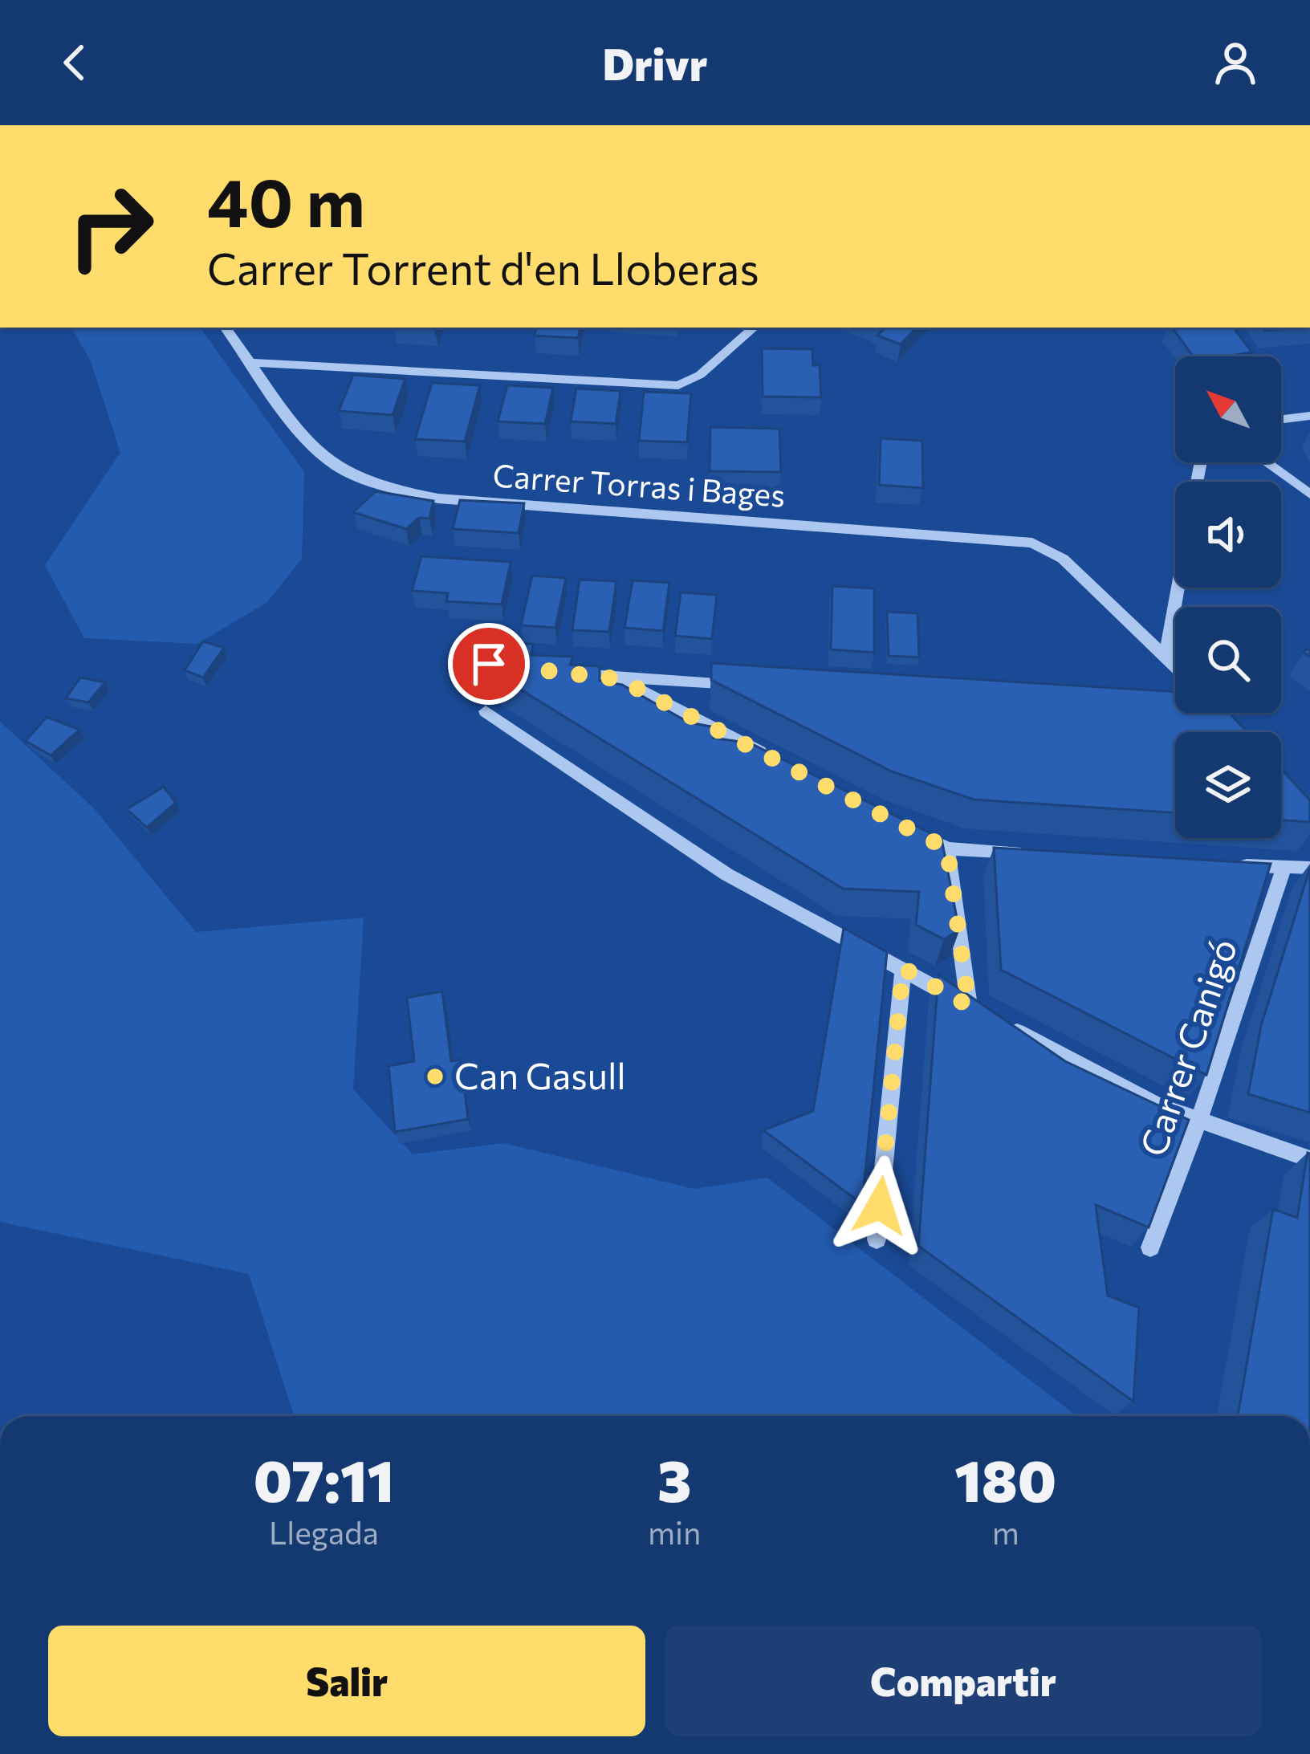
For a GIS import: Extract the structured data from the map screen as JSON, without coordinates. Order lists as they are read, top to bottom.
{
  "streets": {
    "street": ["Carrer Torras i Bages", "Carrer Canigó"]
  },
  "places": ["Can Gasull"],
  "north": "top left",
  "page": {
    "header": "Drivr",
    "turn": ["40 m", "Carrer Torrent d'en Lloberas"],
    "eta": [
      "07:11",
      "Llegada",
      "3",
      "min",
      "180",
      "m"
    ],
    "buttons": ["Salir", "Compartir"]
  }
}
